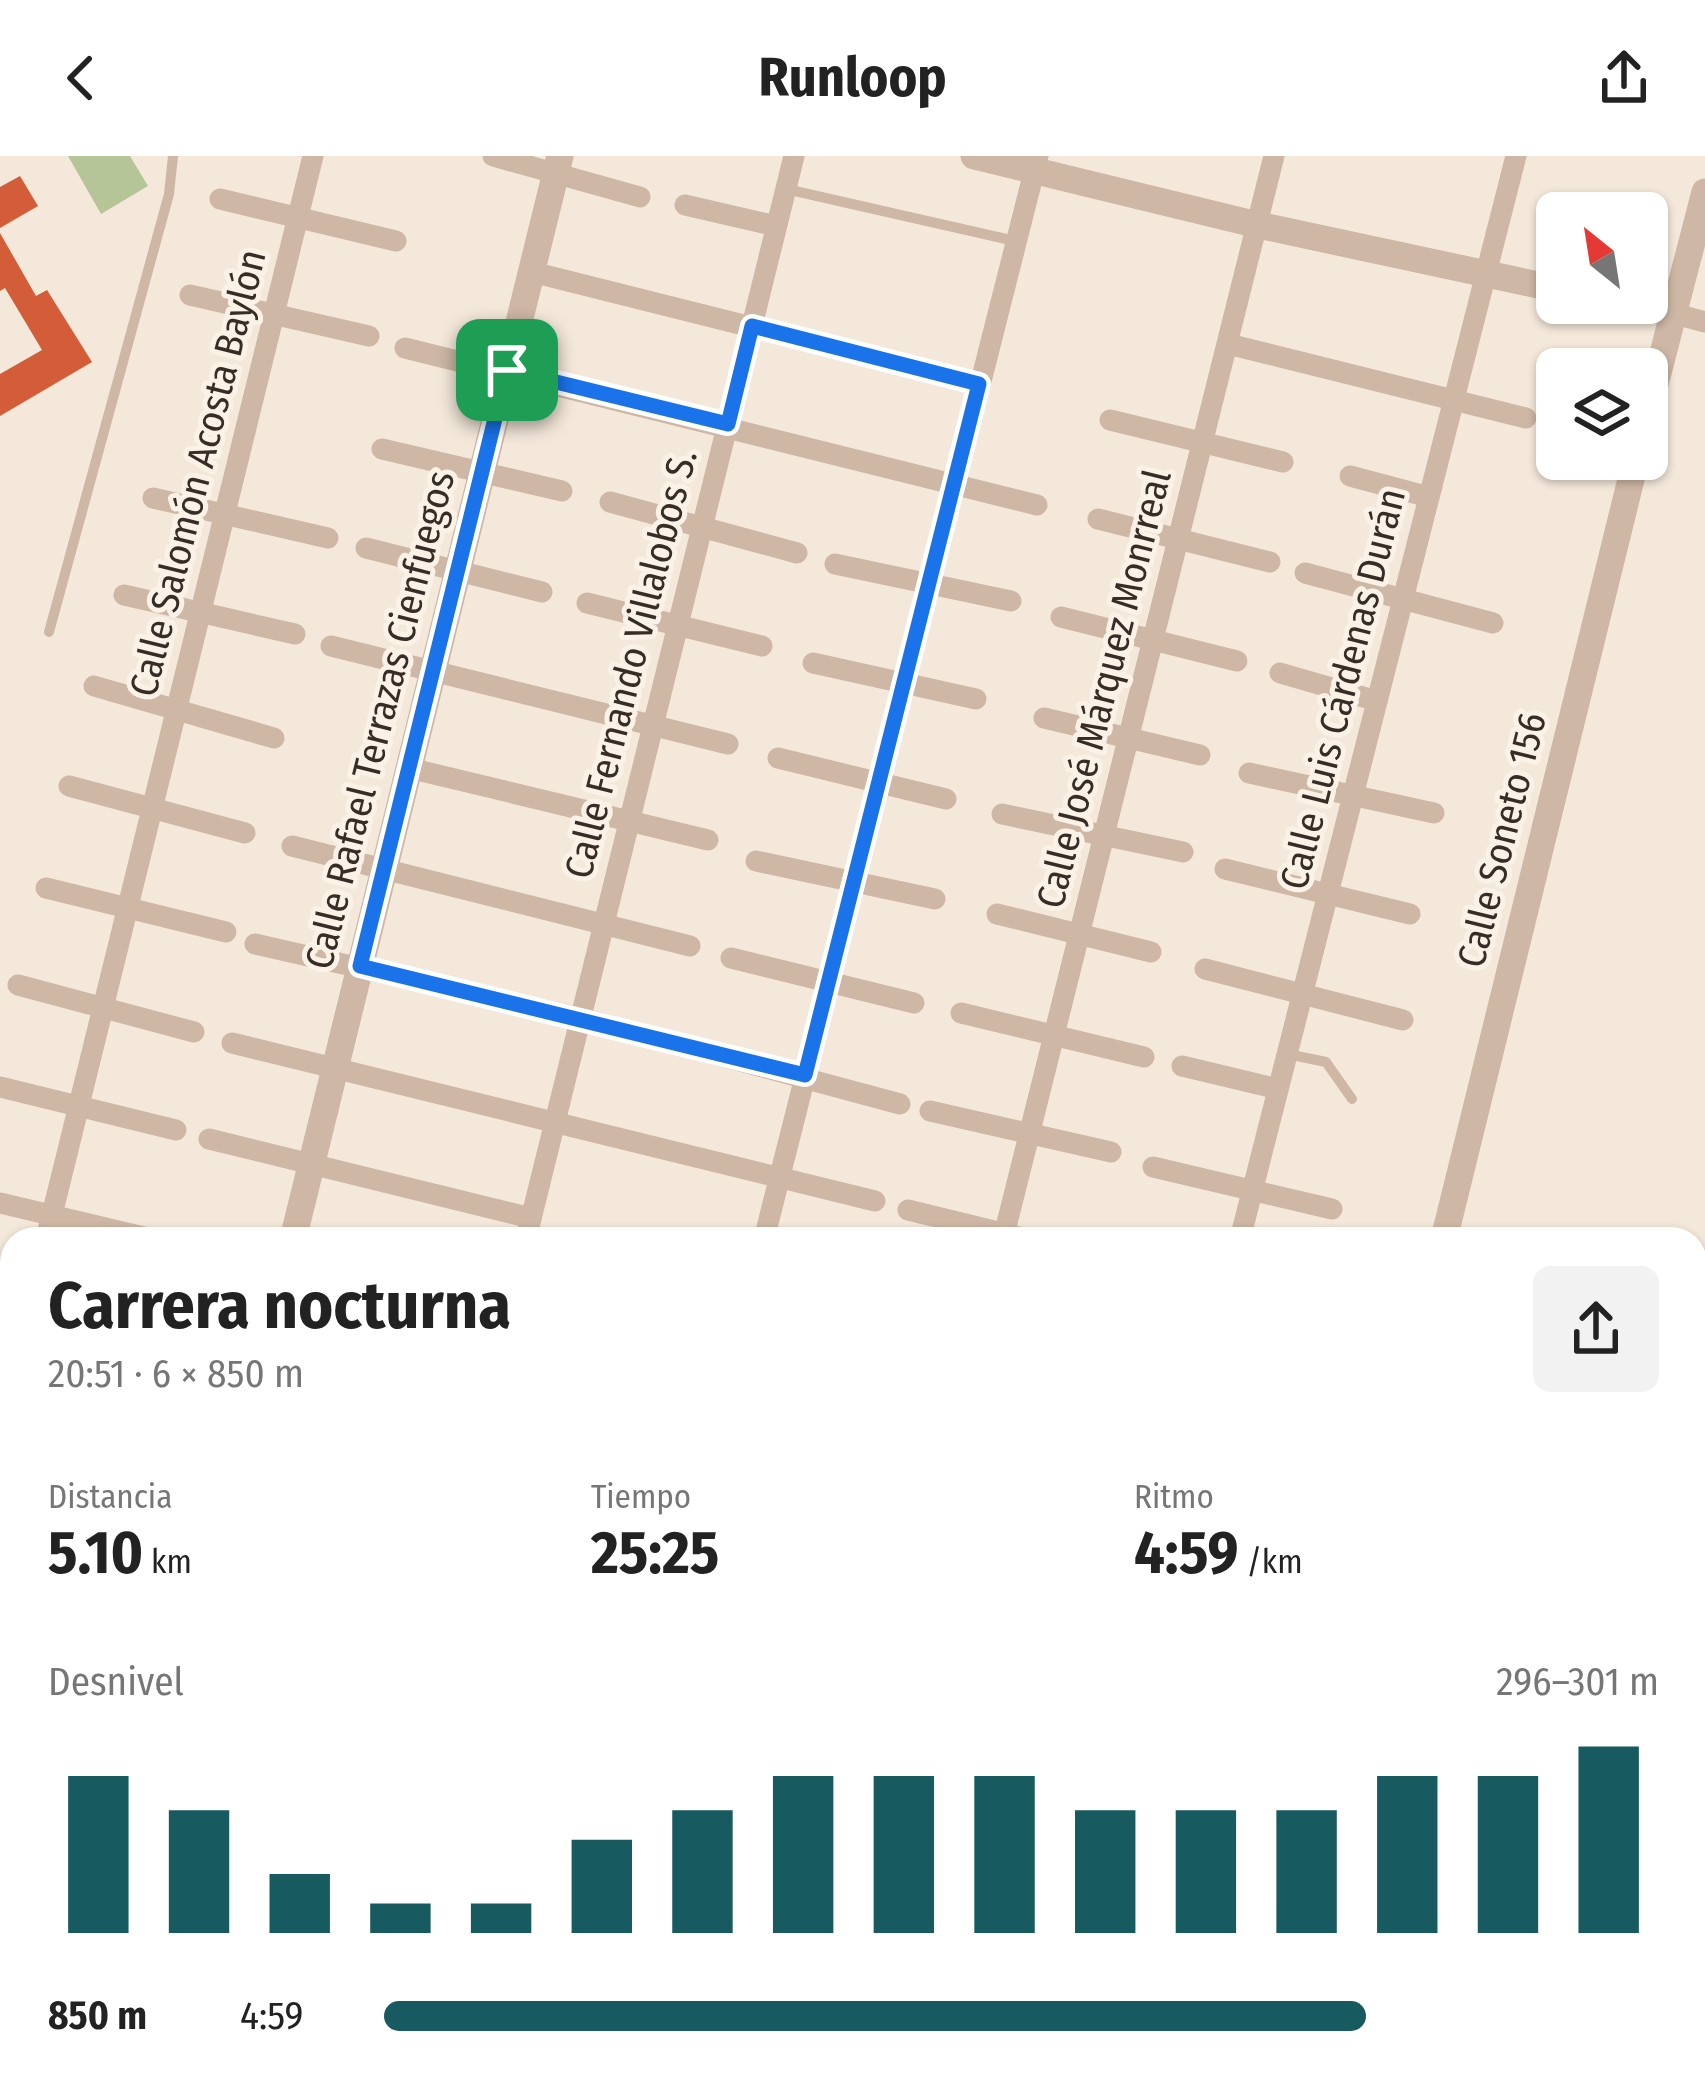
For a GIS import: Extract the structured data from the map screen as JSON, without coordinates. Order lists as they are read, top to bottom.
{
  "streets": {
    "street": [
      "Calle Salomón Acosta Baylón",
      "Calle Fernando Villalobos S.",
      "Calle José Márquez Monrreal",
      "Calle Luis Cárdenas Durán",
      "Calle Rafael Terrazas Cienfuegos",
      "Calle Soneto 156"
    ]
  },
  "north": "top left",
  "page": {
    "header": "Runloop",
    "heading": ["Carrera nocturna", "20:51 · 6 × 850 m"],
    "stats": [
      ["Distancia", "5.10 km"],
      ["Tiempo", "25:25"],
      ["Ritmo", "4:59 /km"]
    ],
    "chart": ["Desnivel", "296–301 m"],
    "list": [
      {
        "name": "850 m",
        "note": "4:59"
      }
    ]
  }
}
